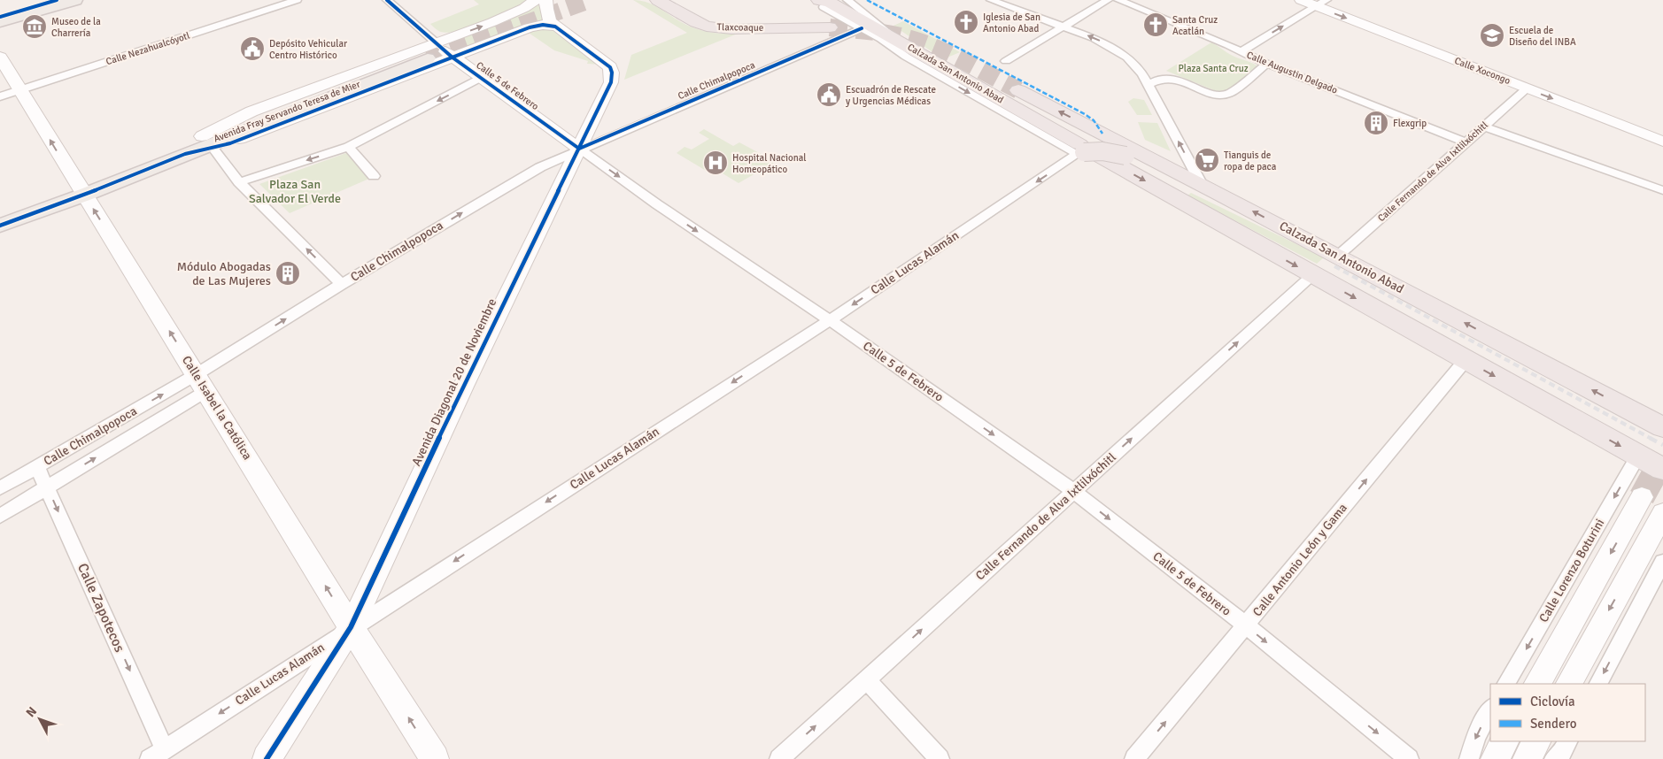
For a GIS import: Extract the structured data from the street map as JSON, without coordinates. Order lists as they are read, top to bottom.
{
  "streets": {
    "highway": ["Tlaxcoaque", "Calzada San Antonio Abad"],
    "main road": ["Avenida Fray Servando Teresa de Mier"],
    "street": [
      "Calle Nezahualcóyotl",
      "Calle Xocongo",
      "Calle Augustin Delgado",
      "Calle Chimalpopoca",
      "Calle 5 de Febrero",
      "Calle Fernando de Alva Ixtlilxóchitl",
      "Calle Lucas Alamán",
      "Avenida Diagonal 20 de Noviembre",
      "Calle Isabel la Católica",
      "Calle Antonio León y Gama",
      "Calle Lorenzo Boturini",
      "Calle Zapotecos"
    ]
  },
  "crossings": [
    ["Calle Nezahualcóyotl", "Calle Isabel la Católica"],
    ["Calle Xocongo", "Calle Fernando de Alva Ixtlilxóchitl"],
    ["Calle Augustin Delgado", "Calle Fernando de Alva Ixtlilxóchitl"],
    ["Calzada San Antonio Abad", "Calle Fernando de Alva Ixtlilxóchitl"],
    ["Calzada San Antonio Abad", "Calle Lucas Alamán"],
    ["Calzada San Antonio Abad", "Calle Antonio León y Gama"],
    ["Calzada San Antonio Abad", "Calle Lorenzo Boturini"],
    ["Calle Chimalpopoca", "Calle 5 de Febrero"],
    ["Calle Chimalpopoca", "Avenida Diagonal 20 de Noviembre"],
    ["Calle Chimalpopoca", "Calle Isabel la Católica"],
    ["Calle Chimalpopoca", "Calle Zapotecos"],
    ["Calle 5 de Febrero", "Avenida Fray Servando Teresa de Mier"],
    ["Calle 5 de Febrero", "Calle Fernando de Alva Ixtlilxóchitl"],
    ["Calle 5 de Febrero", "Calle Lucas Alamán"],
    ["Calle 5 de Febrero", "Avenida Diagonal 20 de Noviembre"],
    ["Calle 5 de Febrero", "Calle Antonio León y Gama"],
    ["Avenida Fray Servando Teresa de Mier", "Avenida Diagonal 20 de Noviembre"],
    ["Avenida Fray Servando Teresa de Mier", "Calle Isabel la Católica"],
    ["Calle Lucas Alamán", "Avenida Diagonal 20 de Noviembre"],
    ["Calle Lucas Alamán", "Calle Isabel la Católica"],
    ["Calle Lucas Alamán", "Calle Zapotecos"],
    ["Avenida Diagonal 20 de Noviembre", "Calle Isabel la Católica"]
  ],
  "one_way": [
    "Calle Chimalpopoca",
    "Calle 5 de Febrero",
    "Calle Fernando de Alva Ixtlilxóchitl",
    "Calle Lucas Alamán",
    "Calle Isabel la Católica",
    "Calle Antonio León y Gama",
    "Calle Zapotecos"
  ],
  "parks": ["Plaza Santa Cruz", "Plaza San Salvador El Verde"],
  "places": {
    "church": ["Iglesia de San Antonio Abad", "Santa Cruz Acatlán"],
    "museum": ["Museo de la Charrería"],
    "school or university": ["Escuela de Diseño del INBA"],
    "public building": ["Depósito Vehicular Centro Histórico", "Escuadrón de Rescate y Urgencias Médicas"],
    "building": ["Flexgrip", "Módulo Abogadas de Las Mujeres"],
    "supermarket": ["Tianguis de ropa de paca"],
    "hospital": ["Hospital Nacional Homeopático"]
  },
  "legend": ["Ciclovía", "Sendero"],
  "north": "top left"
}
